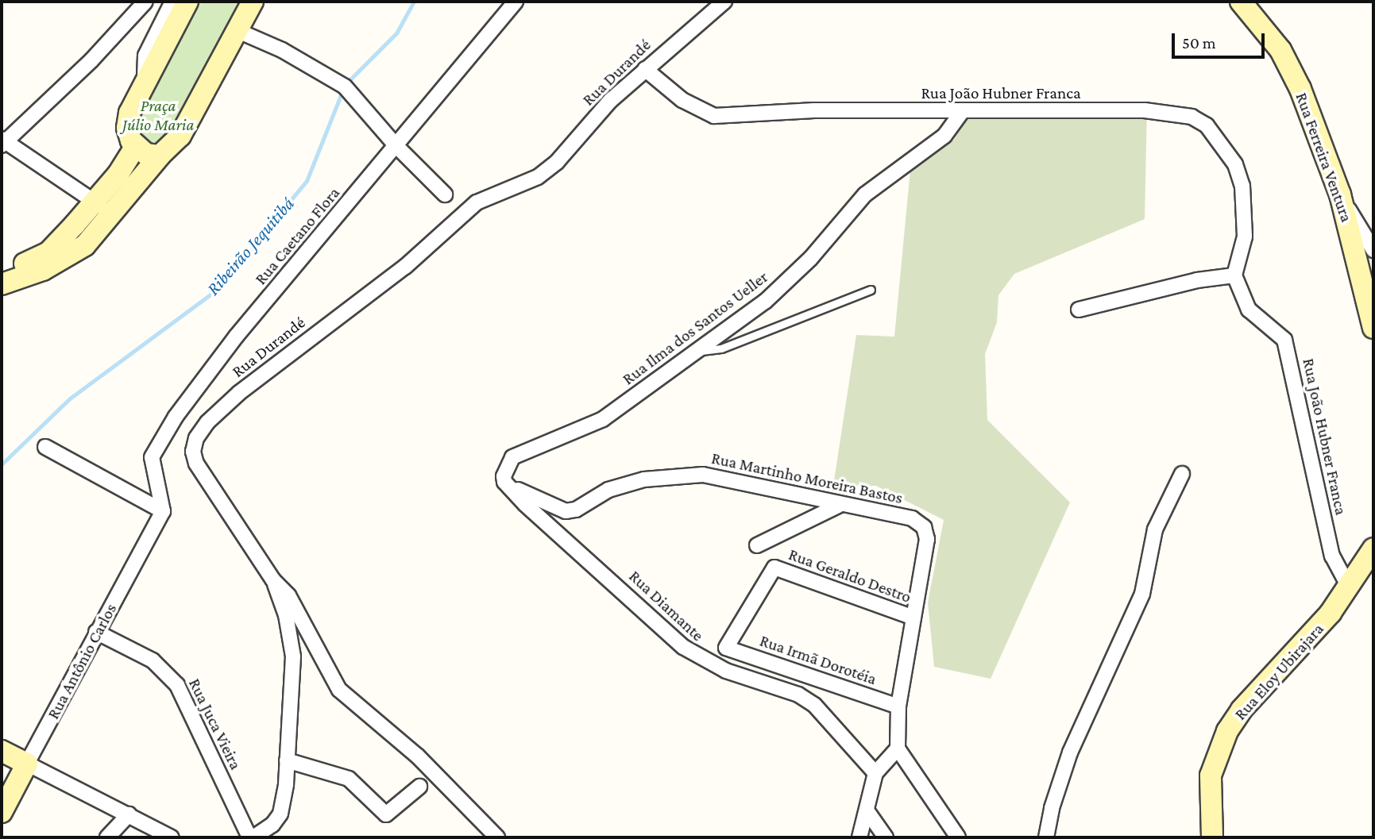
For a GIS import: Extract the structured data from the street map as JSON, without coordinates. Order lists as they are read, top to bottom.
{
  "streets": {
    "street": [
      "Rua Durandé",
      "Rua João Hubner Franca",
      "Rua Ferreira Ventura",
      "Rua Caetano Flora",
      "Rua Ilma dos Santos Ueller",
      "Rua Martinho Moreira Bastos",
      "Rua Geraldo Destro",
      "Rua Diamante",
      "Rua Irmã Dorotéia",
      "Rua Antônio Carlos",
      "Rua Eloy Ubirajara",
      "Rua Juca Vieira"
    ]
  },
  "crossings": [
    ["Rua Durandé", "Rua João Hubner Franca"],
    ["Rua João Hubner Franca", "Rua Ilma dos Santos Ueller"],
    ["Rua João Hubner Franca", "Rua Eloy Ubirajara"],
    ["Rua Caetano Flora", "Rua Antônio Carlos"],
    ["Rua Ilma dos Santos Ueller", "Rua Martinho Moreira Bastos"],
    ["Rua Ilma dos Santos Ueller", "Rua Diamante"],
    ["Rua Martinho Moreira Bastos", "Rua Geraldo Destro"],
    ["Rua Martinho Moreira Bastos", "Rua Diamante"],
    ["Rua Martinho Moreira Bastos", "Rua Irmã Dorotéia"],
    ["Rua Geraldo Destro", "Rua Irmã Dorotéia"],
    ["Rua Antônio Carlos", "Rua Juca Vieira"]
  ],
  "water": ["Ribeirão Jequitibá"],
  "parks": ["Praça Júlio Maria"],
  "scale_bar": "50 m"
}
